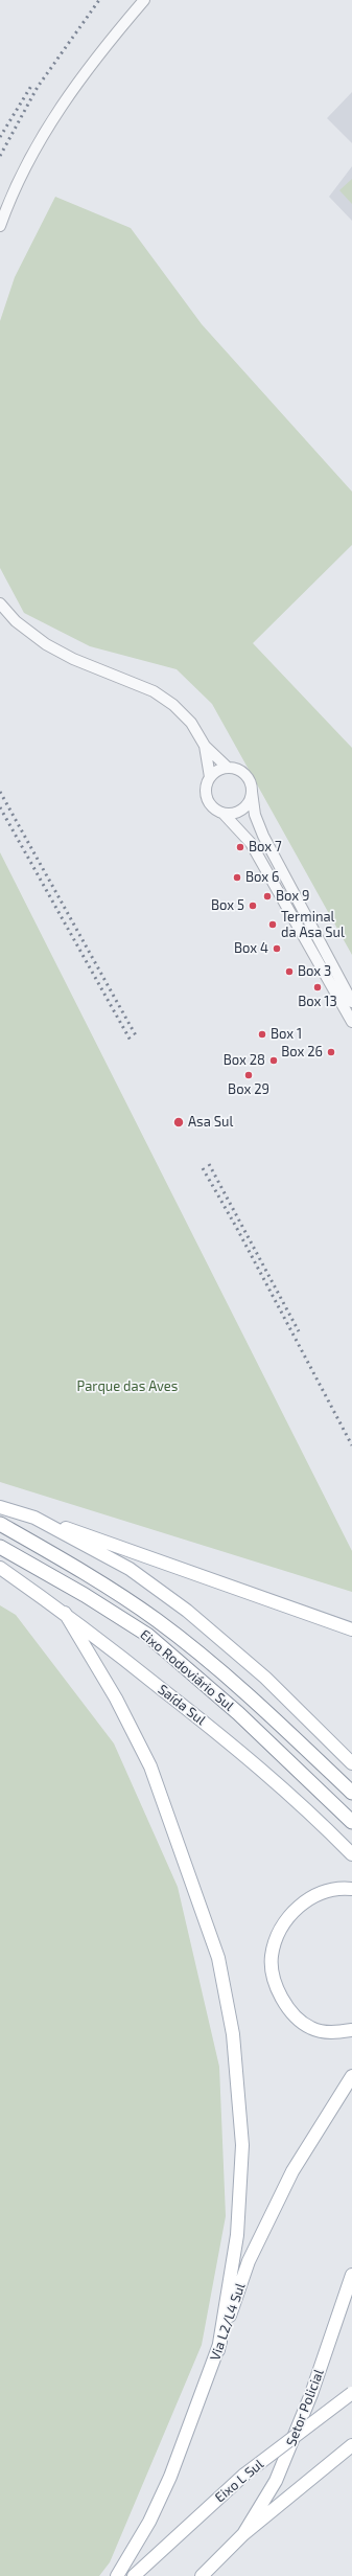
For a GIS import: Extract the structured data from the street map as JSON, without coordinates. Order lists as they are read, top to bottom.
{
  "streets": {
    "highway": ["Eixo Rodoviário Sul"],
    "main road": [
      "Saída Sul",
      "Via L2/L4 Sul",
      "Setor Policial",
      "Eixo L Sul"
    ]
  },
  "parks": ["Parque das Aves"],
  "places": [
    "Box 7",
    "Box 6",
    "Box 9",
    "Box 5",
    "Terminal da Asa Sul",
    "Box 4",
    "Box 3",
    "Box 13",
    "Box 1",
    "Box 26",
    "Box 28",
    "Box 29",
    "Asa Sul"
  ]
}
